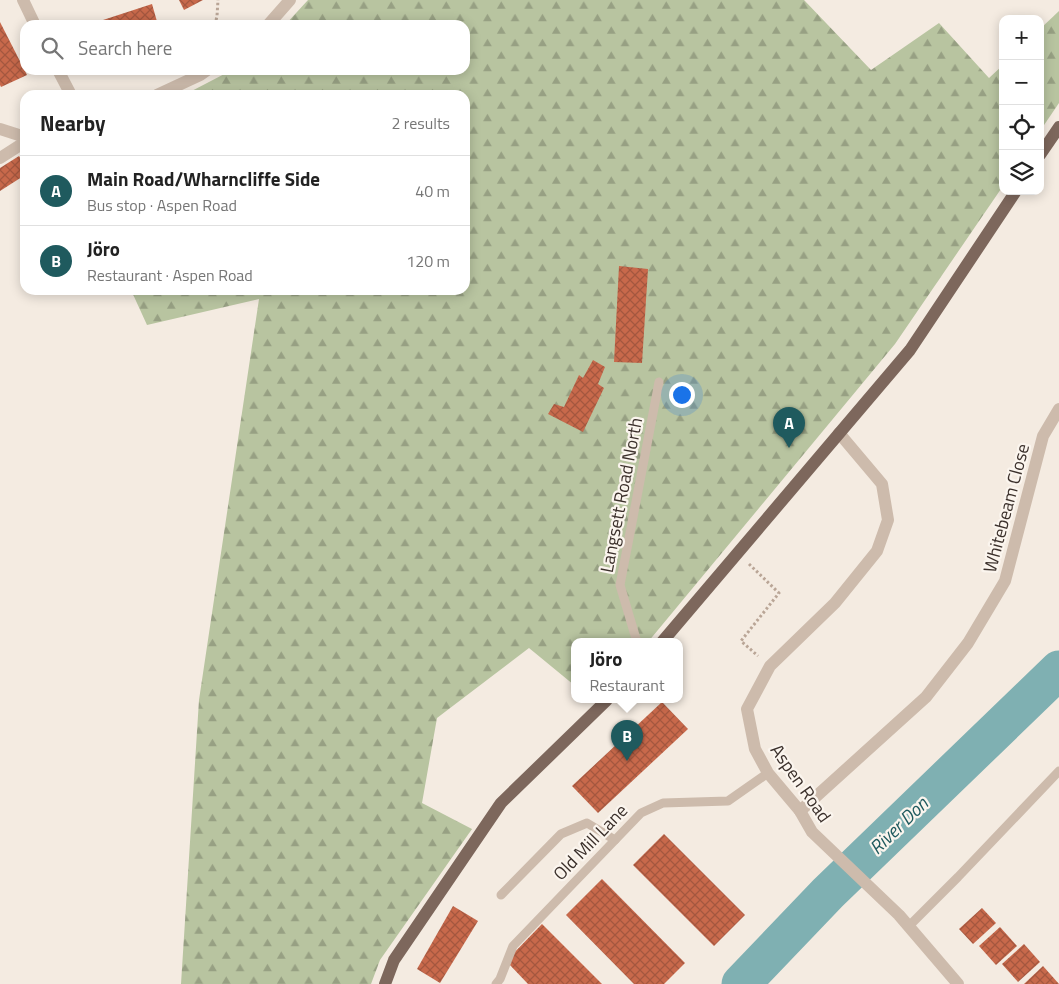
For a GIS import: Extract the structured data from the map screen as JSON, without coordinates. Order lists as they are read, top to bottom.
{
  "streets": {
    "street": ["Whitebeam Close", "Aspen Road"],
    "lane": ["Langsett Road North", "Old Mill Lane"]
  },
  "crossings": [
    ["Whitebeam Close", "Aspen Road"],
    ["Aspen Road", "Old Mill Lane"]
  ],
  "water": ["River Don"],
  "page": {
    "map_buttons": ["+", "−"],
    "search": "Search here",
    "heading": ["Nearby", "2 results"],
    "list": [
      {
        "mark": "A",
        "name": "Main Road/Wharncliffe Side",
        "note": "Bus stop · Aspen Road",
        "value": "40 m"
      },
      {
        "mark": "B",
        "name": "Jöro",
        "note": "Restaurant · Aspen Road",
        "value": "120 m"
      }
    ],
    "pins": ["A", "B"],
    "popup": ["Jöro", "Restaurant"]
  }
}
